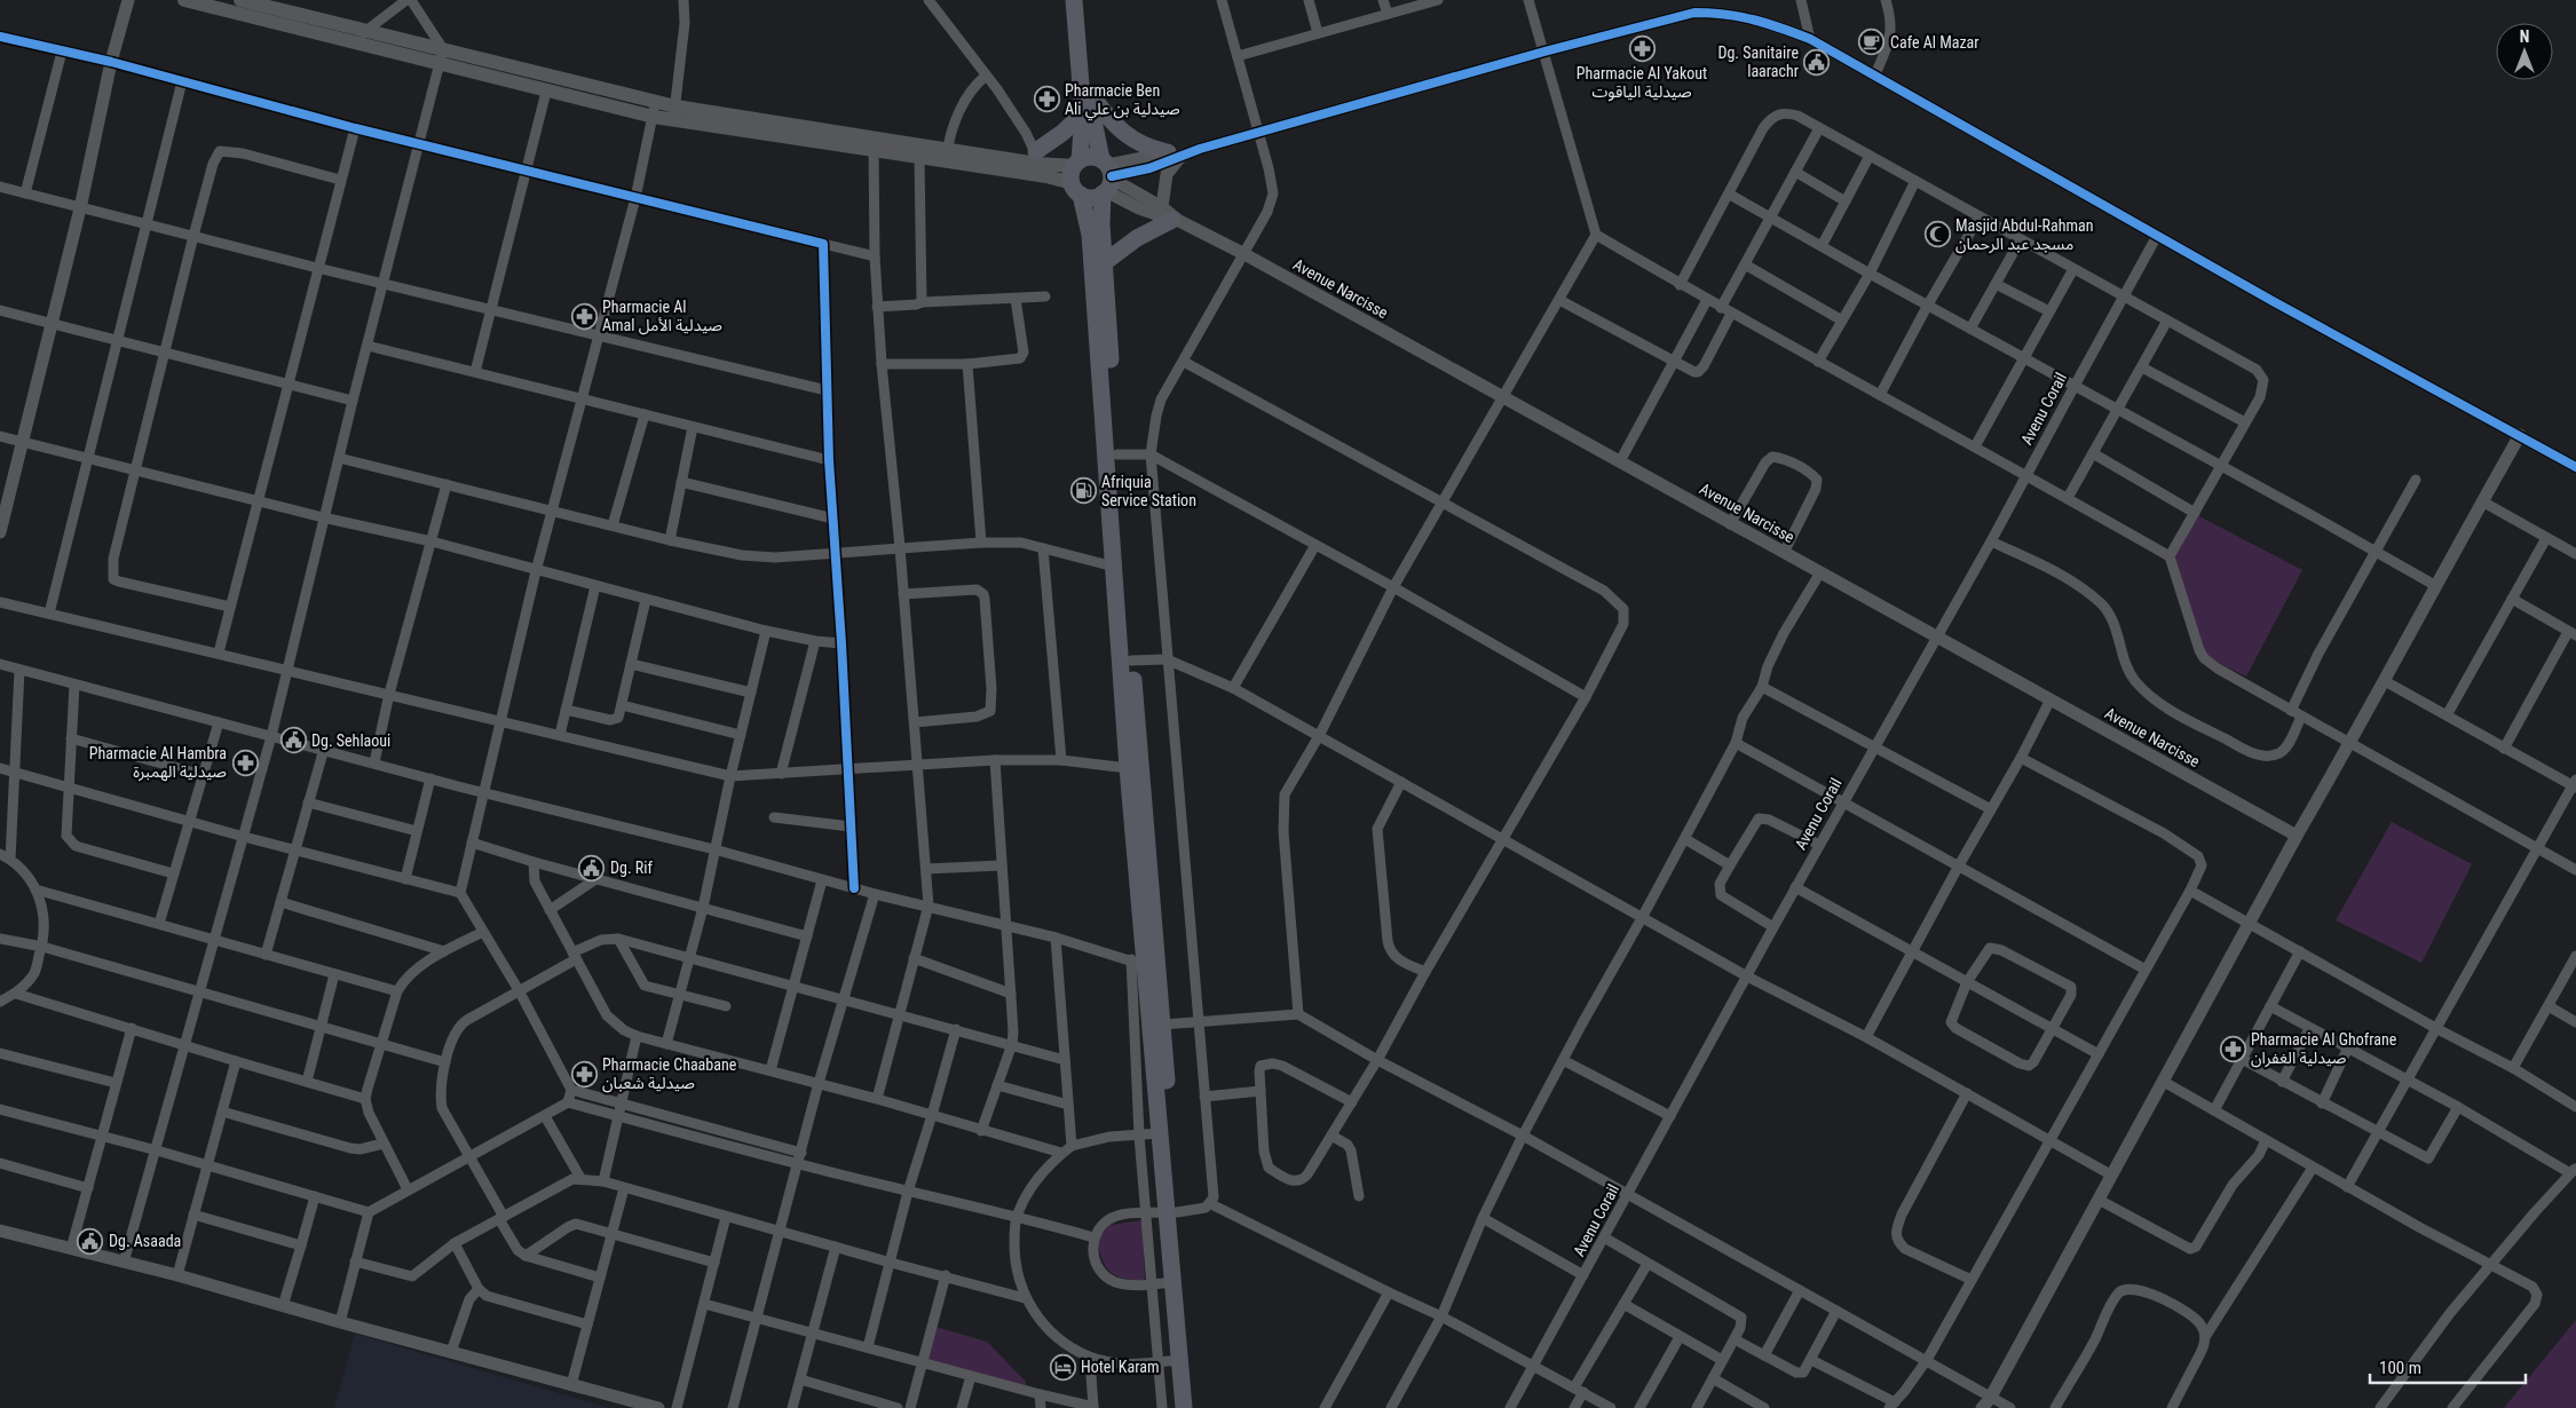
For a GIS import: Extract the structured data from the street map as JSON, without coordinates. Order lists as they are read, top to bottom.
{
  "streets": {
    "street": ["Avenue Narcisse", "Avenu Corail"]
  },
  "crossings": [
    ["Avenue Narcisse", "Avenu Corail"]
  ],
  "places": {
    "cafe": ["Cafe Al Mazar"],
    "pharmacy": [
      "Pharmacie Al Yakout صيدلية الياقوت",
      "Pharmacie Ben Ali صيدلية بن علي",
      "Pharmacie Al Amal صيدلية الأمل",
      "Pharmacie Al Hambra صيدلية الهمبرة",
      "Pharmacie Al Ghofrane صيدلية الغفران",
      "Pharmacie Chaabane صيدلية شعبان"
    ],
    "public building": [
      "Dg. Sanitaire laarachr",
      "Dg. Sehlaoui",
      "Dg. Rif",
      "Dg. Asaada"
    ],
    "mosque": ["Masjid Abdul-Rahman مسجد عبد الرحمان"],
    "fuel station": ["Afriquia Service Station"],
    "hotel": ["Hotel Karam"]
  },
  "scale_bar": "100 m",
  "north": "top"
}
